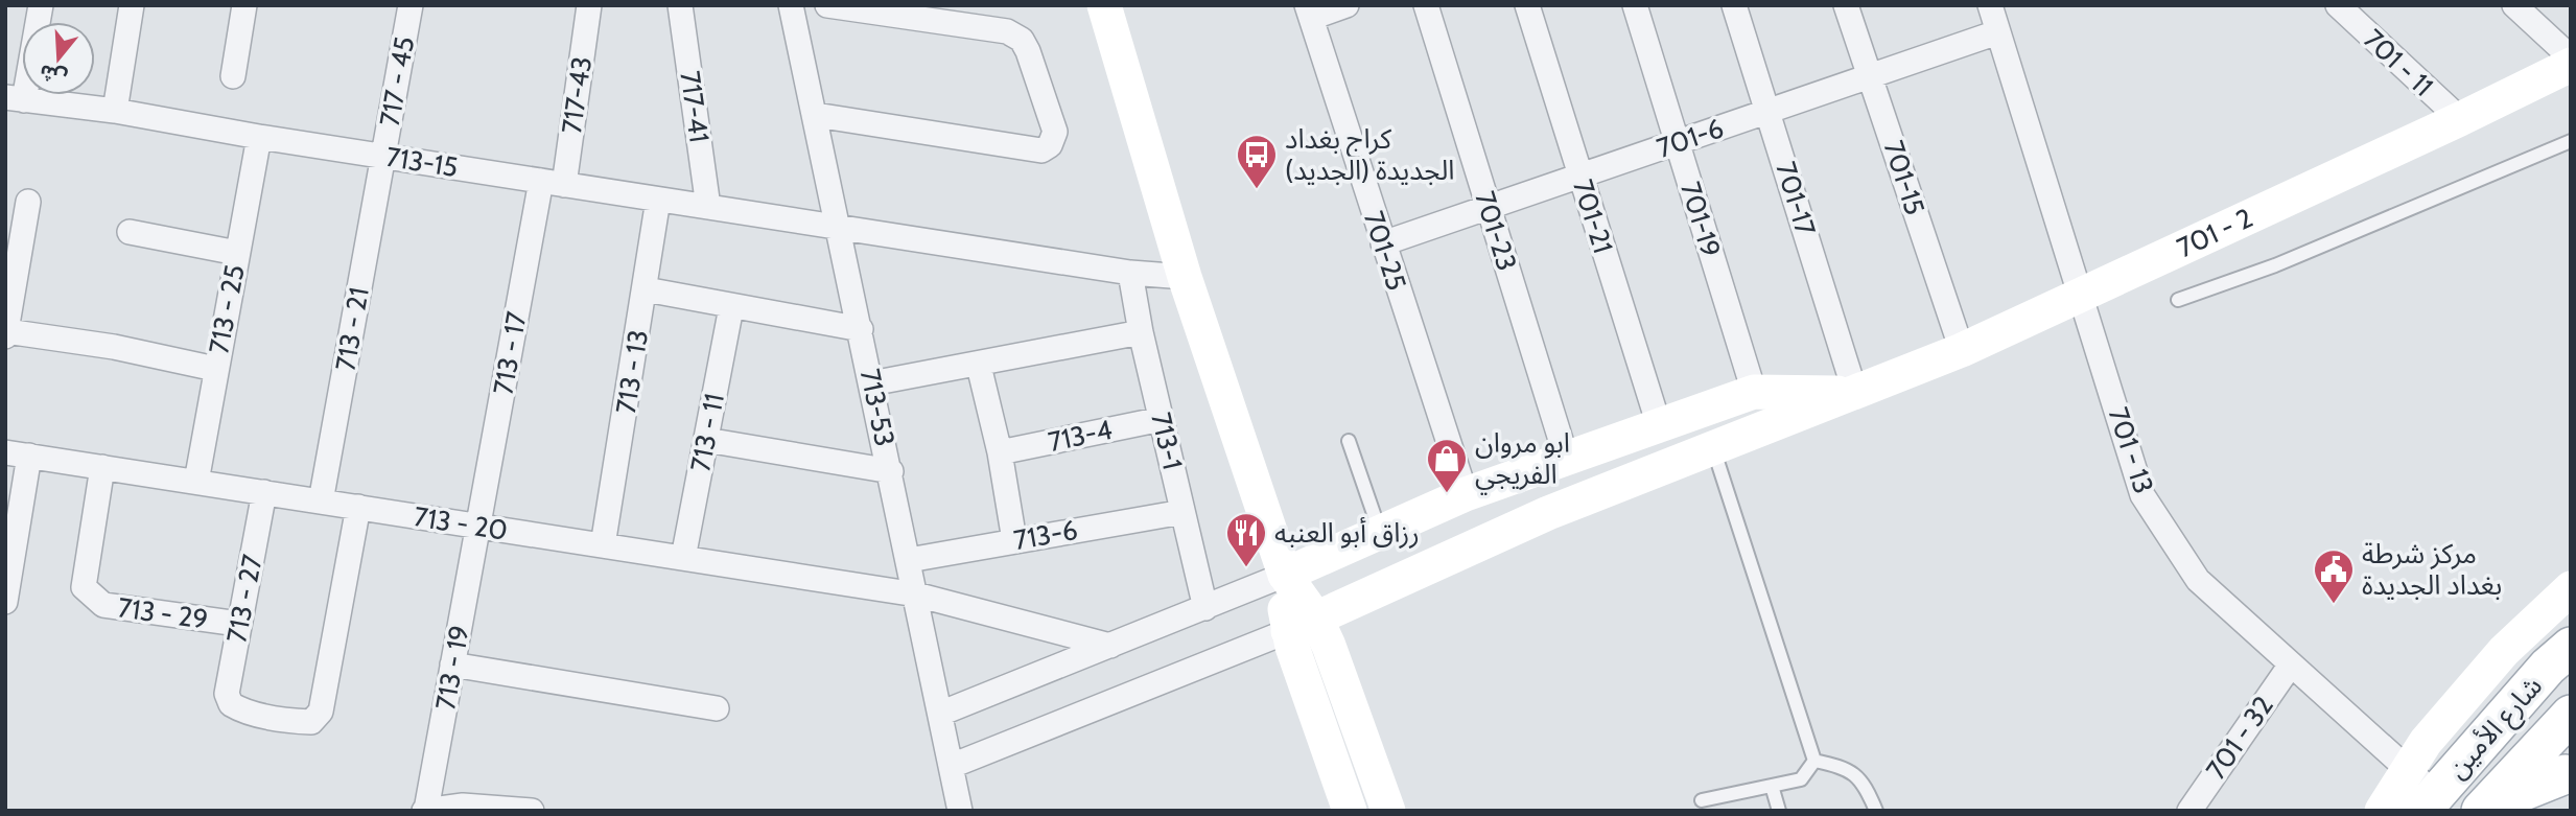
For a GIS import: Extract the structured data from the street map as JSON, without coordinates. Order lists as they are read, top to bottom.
{
  "streets": {
    "main road": ["شارع الأمين"],
    "street": [
      "701 - 11",
      "717 - 45",
      "717-43",
      "717-41",
      "701-6",
      "713-15",
      "701-15",
      "701-17",
      "701-21",
      "701-19",
      "701-23",
      "701 - 2",
      "701-25",
      "713 - 25",
      "713 - 21",
      "713 - 17",
      "713 - 13",
      "713-53",
      "713 - 11",
      "713-4",
      "713-1",
      "701 - 13",
      "713 - 20",
      "713-6",
      "713 - 27",
      "713 - 29",
      "713 - 19",
      "701 - 32"
    ]
  },
  "crossings": [
    ["701 - 11", "701 - 2"],
    ["717 - 45", "713-15"],
    ["717 - 45", "713 - 21"],
    ["717-43", "713-15"],
    ["717-43", "713 - 17"],
    ["717-41", "713-15"],
    ["701-6", "701-15"],
    ["701-6", "701-17"],
    ["701-6", "701-21"],
    ["701-6", "701-19"],
    ["701-6", "701-23"],
    ["701-6", "701-25"],
    ["701-6", "701 - 13"],
    ["713-15", "713 - 25"],
    ["713-15", "713 - 21"],
    ["713-15", "713 - 17"],
    ["713-15", "713 - 13"],
    ["713-15", "713-53"],
    ["713-15", "713-1"],
    ["701-15", "701 - 2"],
    ["701-17", "701 - 2"],
    ["701 - 2", "701 - 13"],
    ["713 - 25", "713 - 20"],
    ["713 - 21", "713 - 20"],
    ["713 - 17", "713 - 20"],
    ["713 - 17", "713 - 19"],
    ["713 - 13", "713 - 20"],
    ["713-53", "713 - 20"],
    ["713-53", "713-6"],
    ["713 - 11", "713 - 20"],
    ["713-4", "713-1"],
    ["713-1", "713-6"],
    ["701 - 13", "شارع الأمين"],
    ["701 - 13", "701 - 32"],
    ["713 - 20", "713 - 27"],
    ["713 - 20", "713 - 29"],
    ["713 - 20", "713 - 19"],
    ["713 - 27", "713 - 29"]
  ],
  "places": {
    "bus stop": ["كراج بغداد الجديدة (الجديد)"],
    "shop": ["ابو مروان الفريجي"],
    "restaurant": ["رزاق أبو العنبه"],
    "public building": ["مركز شرطة بغداد الجديدة"]
  },
  "north": "bottom"
}
